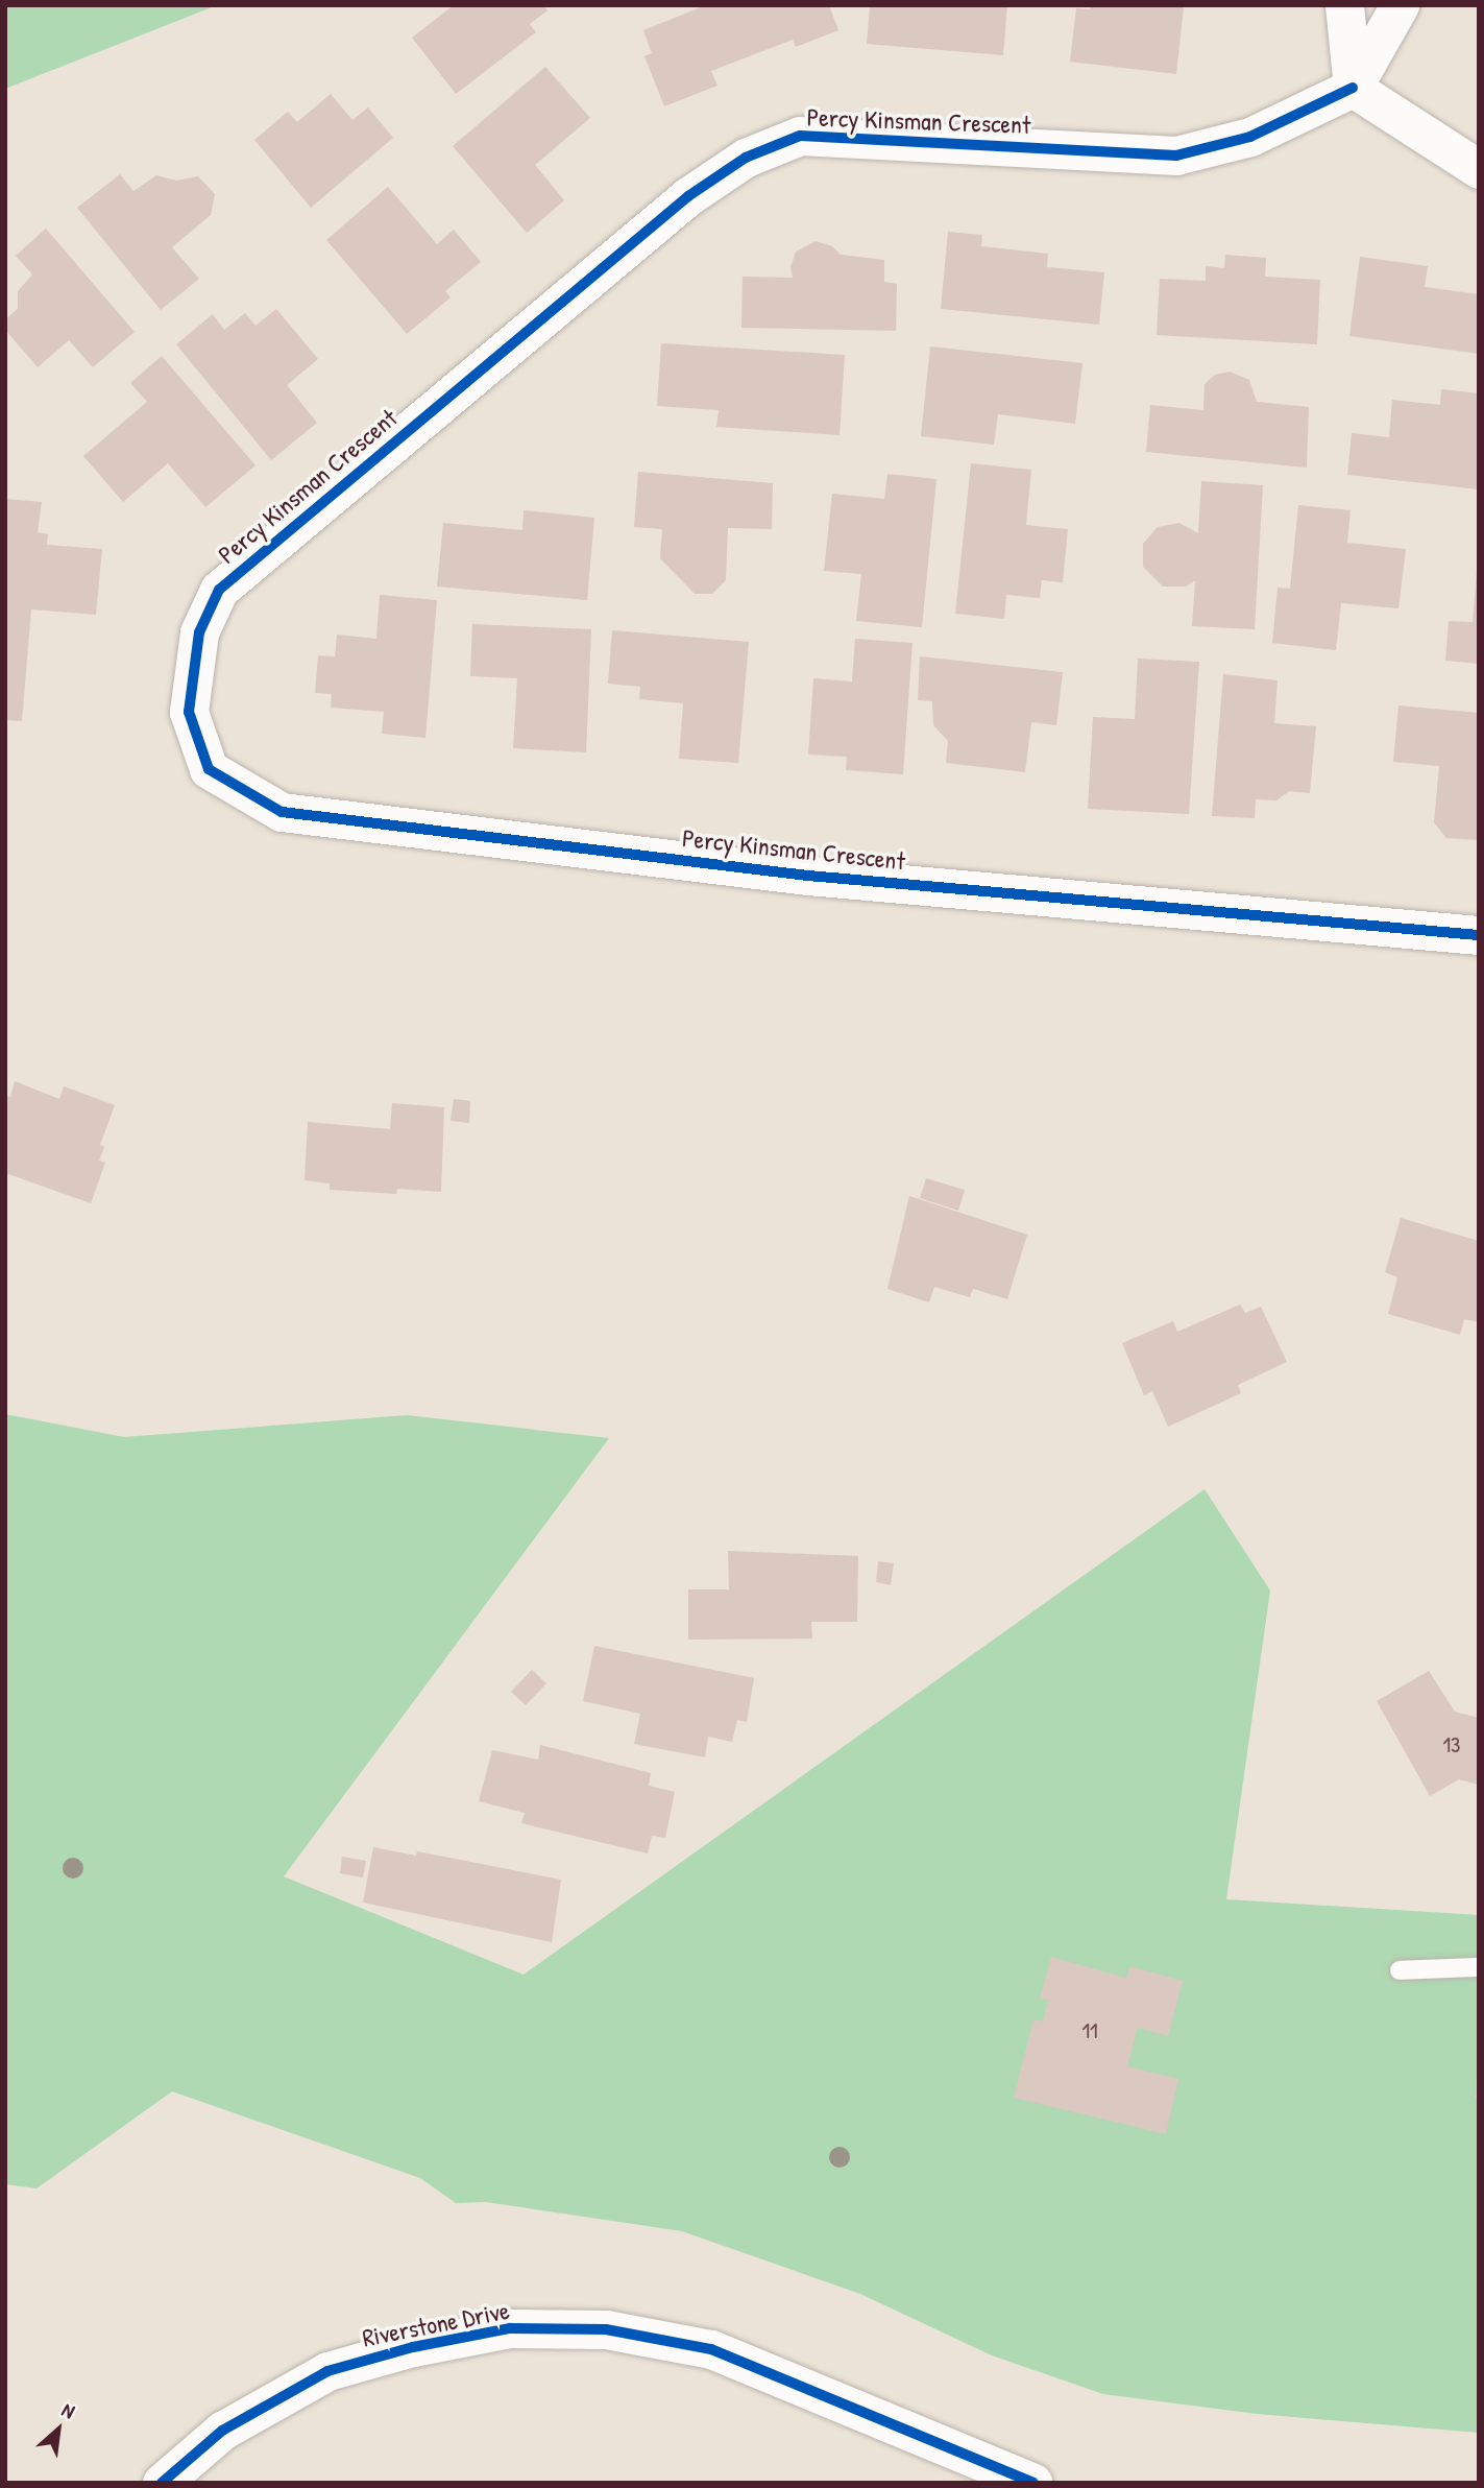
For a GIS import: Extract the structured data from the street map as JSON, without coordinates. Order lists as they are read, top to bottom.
{
  "streets": {
    "street": ["Percy Kinsman Crescent", "Riverstone Drive"]
  },
  "house_numbers": ["13", "11"],
  "north": "top right"
}
